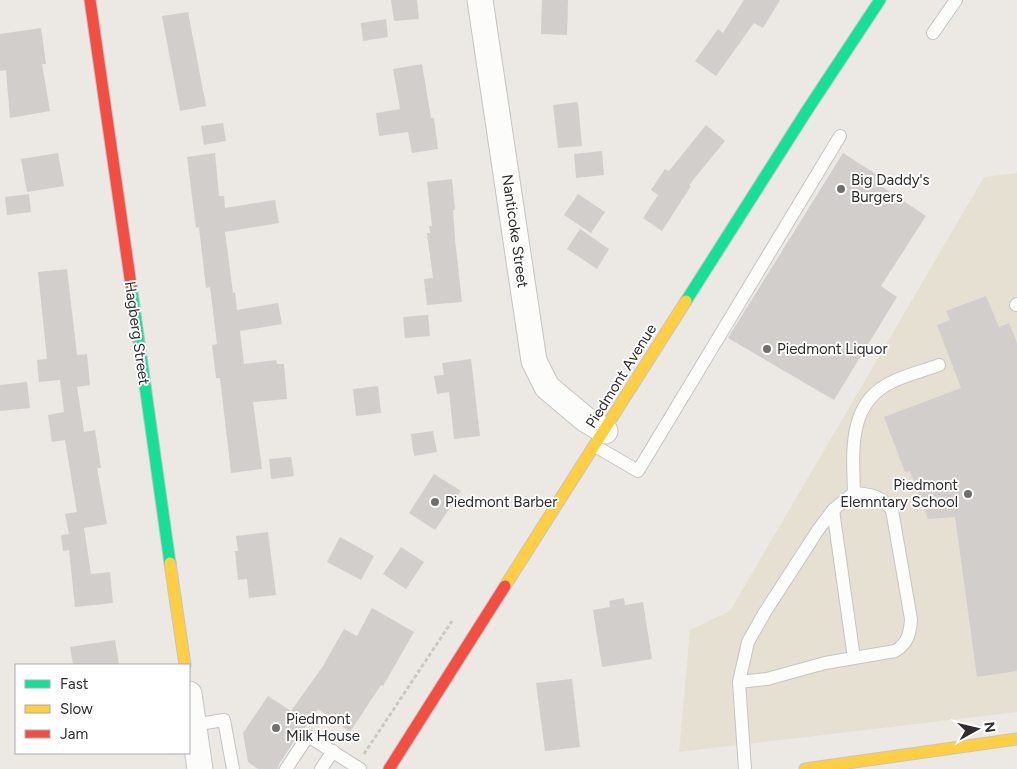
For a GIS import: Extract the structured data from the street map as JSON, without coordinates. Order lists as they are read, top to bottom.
{
  "streets": {
    "main road": ["Hagberg Street", "Piedmont Avenue"],
    "street": ["Nanticoke Street"]
  },
  "crossings": [
    ["Nanticoke Street", "Piedmont Avenue"]
  ],
  "places": [
    "Big Daddy's Burgers",
    "Piedmont Liquor",
    "Piedmont Elemntary School",
    "Piedmont Barber",
    "Piedmont Milk House"
  ],
  "legend": ["Fast", "Slow", "Jam"],
  "north": "right"
}
